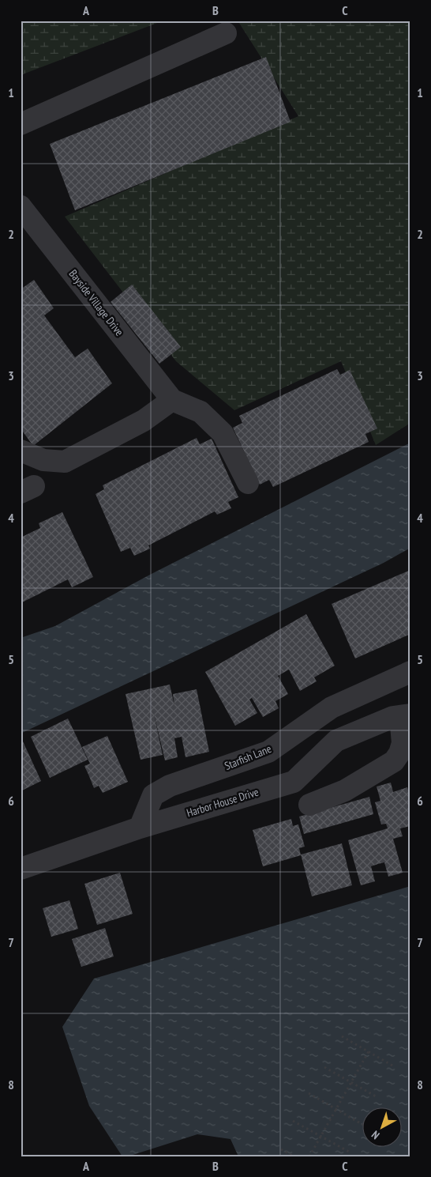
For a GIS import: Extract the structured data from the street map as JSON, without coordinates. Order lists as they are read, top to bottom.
{
  "streets": {
    "street": ["Bayside Village Drive", "Starfish Lane", "Harbor House Drive"]
  },
  "crossings": [
    ["Starfish Lane", "Harbor House Drive"]
  ],
  "north": "bottom left",
  "grid": {
    "columns": ["A", "B", "C"],
    "rows": [
      "1",
      "2",
      "3",
      "4",
      "5",
      "6",
      "7",
      "8"
    ]
  }
}
